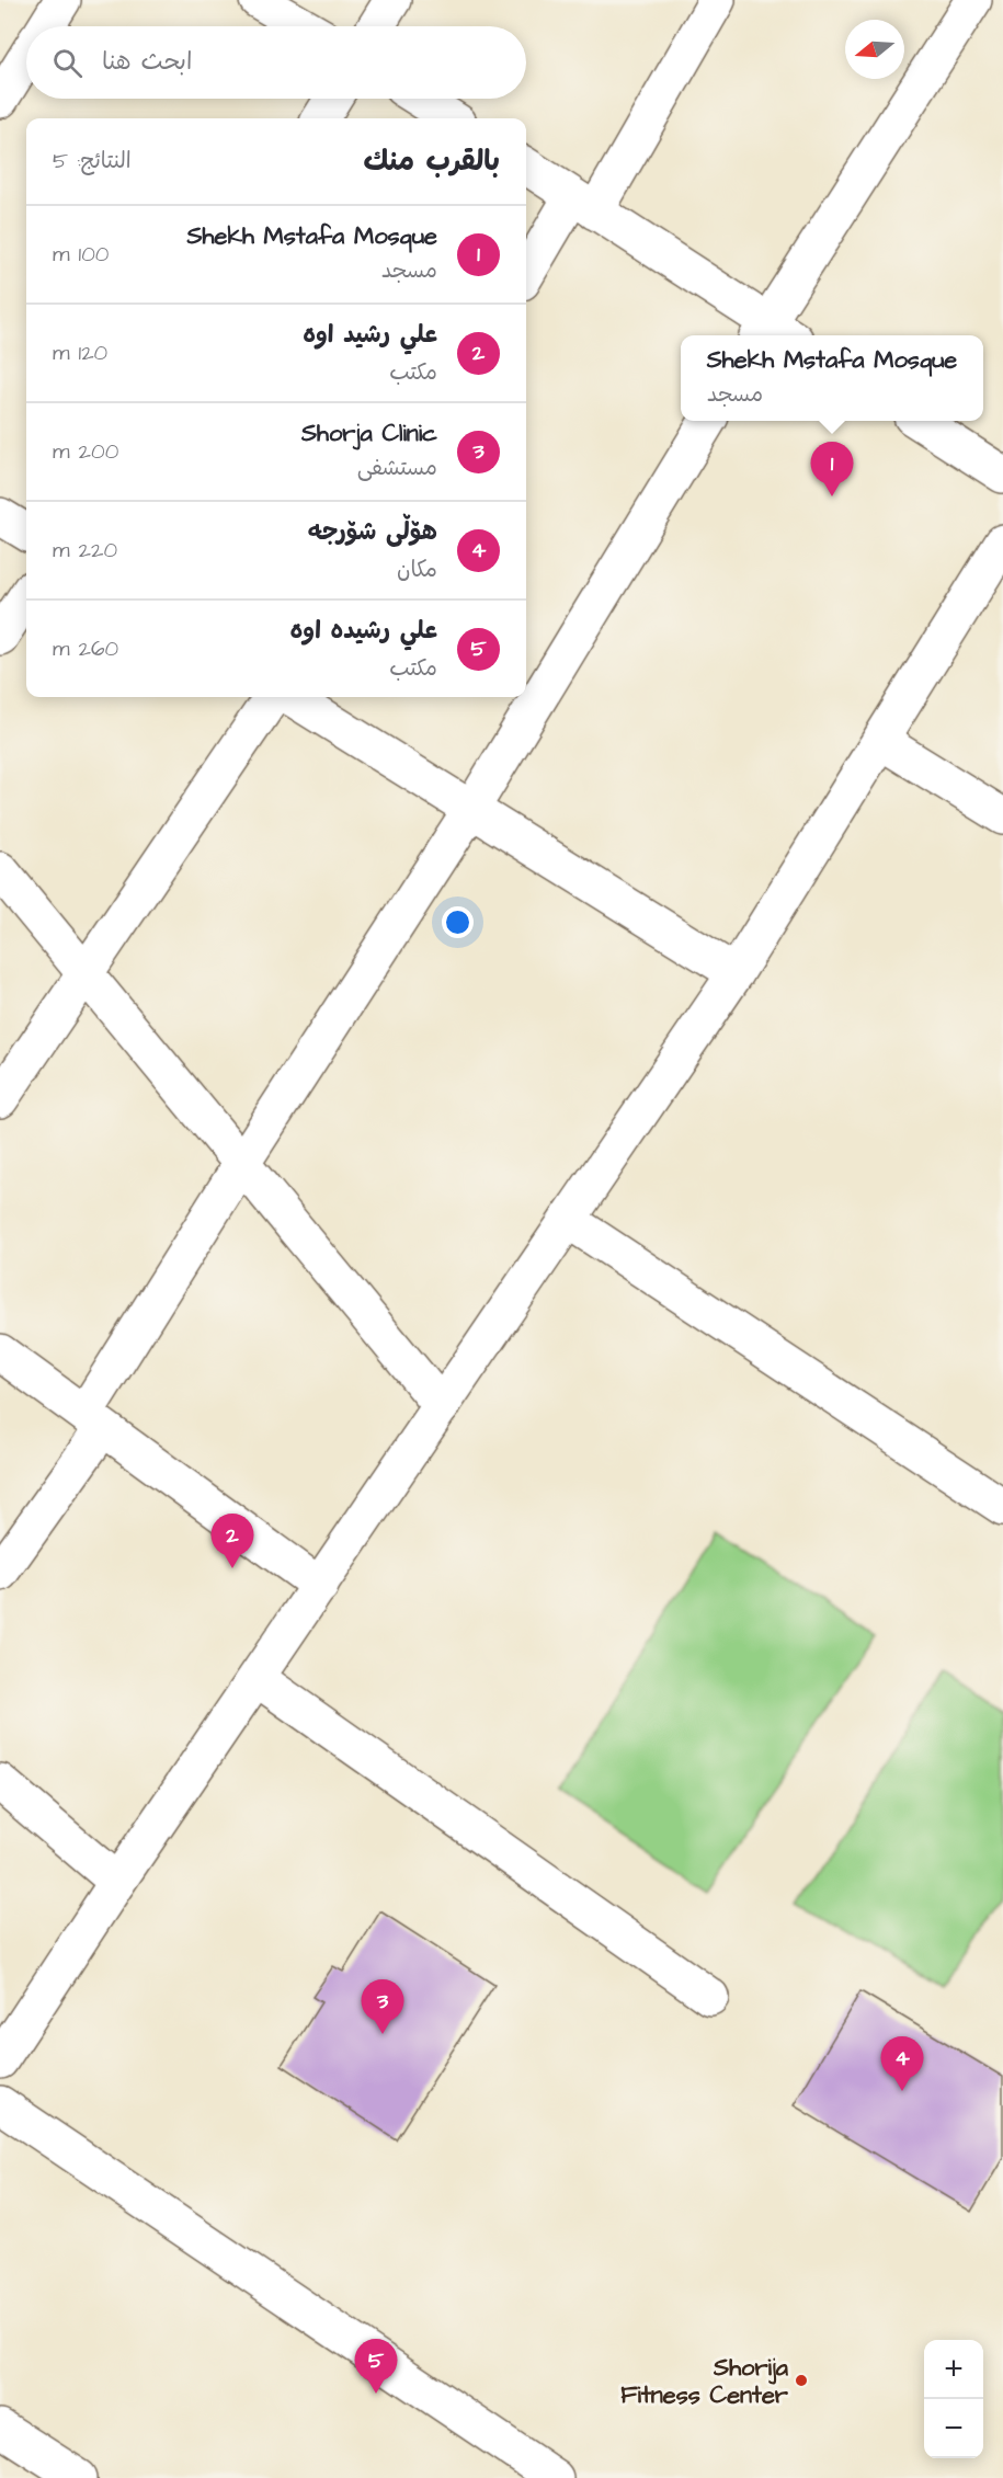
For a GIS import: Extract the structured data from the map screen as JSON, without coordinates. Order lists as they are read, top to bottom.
{
  "places": ["Shorija Fitness Center"],
  "north": "left",
  "page": {
    "search": "ابحث هنا",
    "heading": ["بالقرب منك", "النتائج: 5"],
    "list": [
      {
        "mark": "1",
        "name": "Shekh Mstafa Mosque",
        "note": "مسجد",
        "value": "100 m"
      },
      {
        "mark": "2",
        "name": "علي رشيد اوه",
        "note": "مكتب",
        "value": "120 m"
      },
      {
        "mark": "3",
        "name": "Shorja Clinic",
        "note": "مستشفى",
        "value": "200 m"
      },
      {
        "mark": "4",
        "name": "هۆڵی شۆرجە",
        "note": "مكان",
        "value": "220 m"
      },
      {
        "mark": "5",
        "name": "علي رشيده اوه",
        "note": "مكتب",
        "value": "260 m"
      }
    ],
    "popup": ["Shekh Mstafa Mosque", "مسجد"],
    "pins": [
      "1",
      "2",
      "3",
      "4",
      "5"
    ],
    "map_buttons": ["+", "−"]
  }
}
